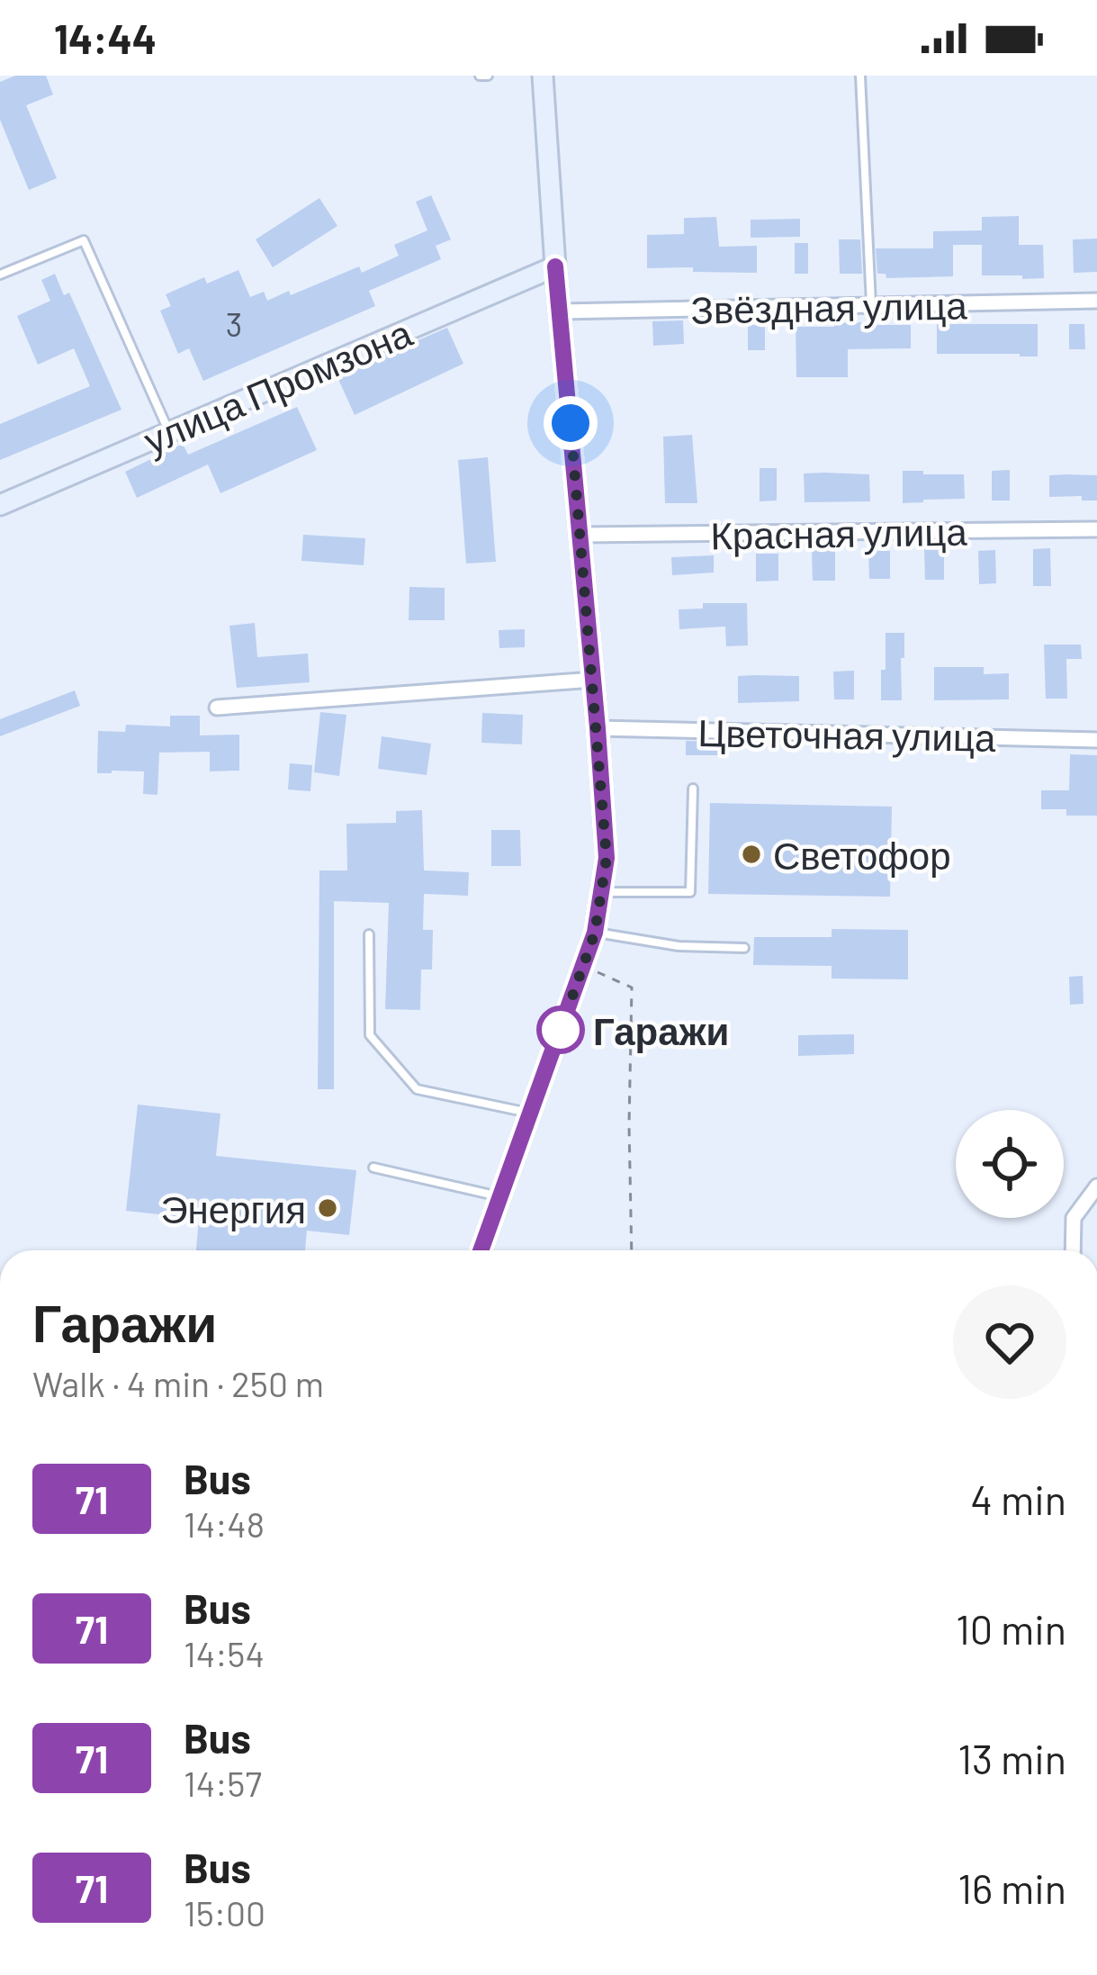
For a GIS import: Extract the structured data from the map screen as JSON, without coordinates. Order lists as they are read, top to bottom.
{
  "streets": {
    "main road": ["улица Промзона"],
    "street": ["Звёздная улица", "Красная улица", "Цветочная улица"]
  },
  "places": ["Светофор", "Гаражи", "Энергия"],
  "lines": ["bus line 71"],
  "house_numbers": ["3"],
  "page": {
    "status": "14:44",
    "heading": ["Гаражи", "Walk · 4 min · 250 m"],
    "list": [
      {
        "mark": "71",
        "name": "Bus",
        "note": "14:48",
        "value": "4 min"
      },
      {
        "mark": "71",
        "name": "Bus",
        "note": "14:54",
        "value": "10 min"
      },
      {
        "mark": "71",
        "name": "Bus",
        "note": "14:57",
        "value": "13 min"
      },
      {
        "mark": "71",
        "name": "Bus",
        "note": "15:00",
        "value": "16 min"
      }
    ]
  }
}
